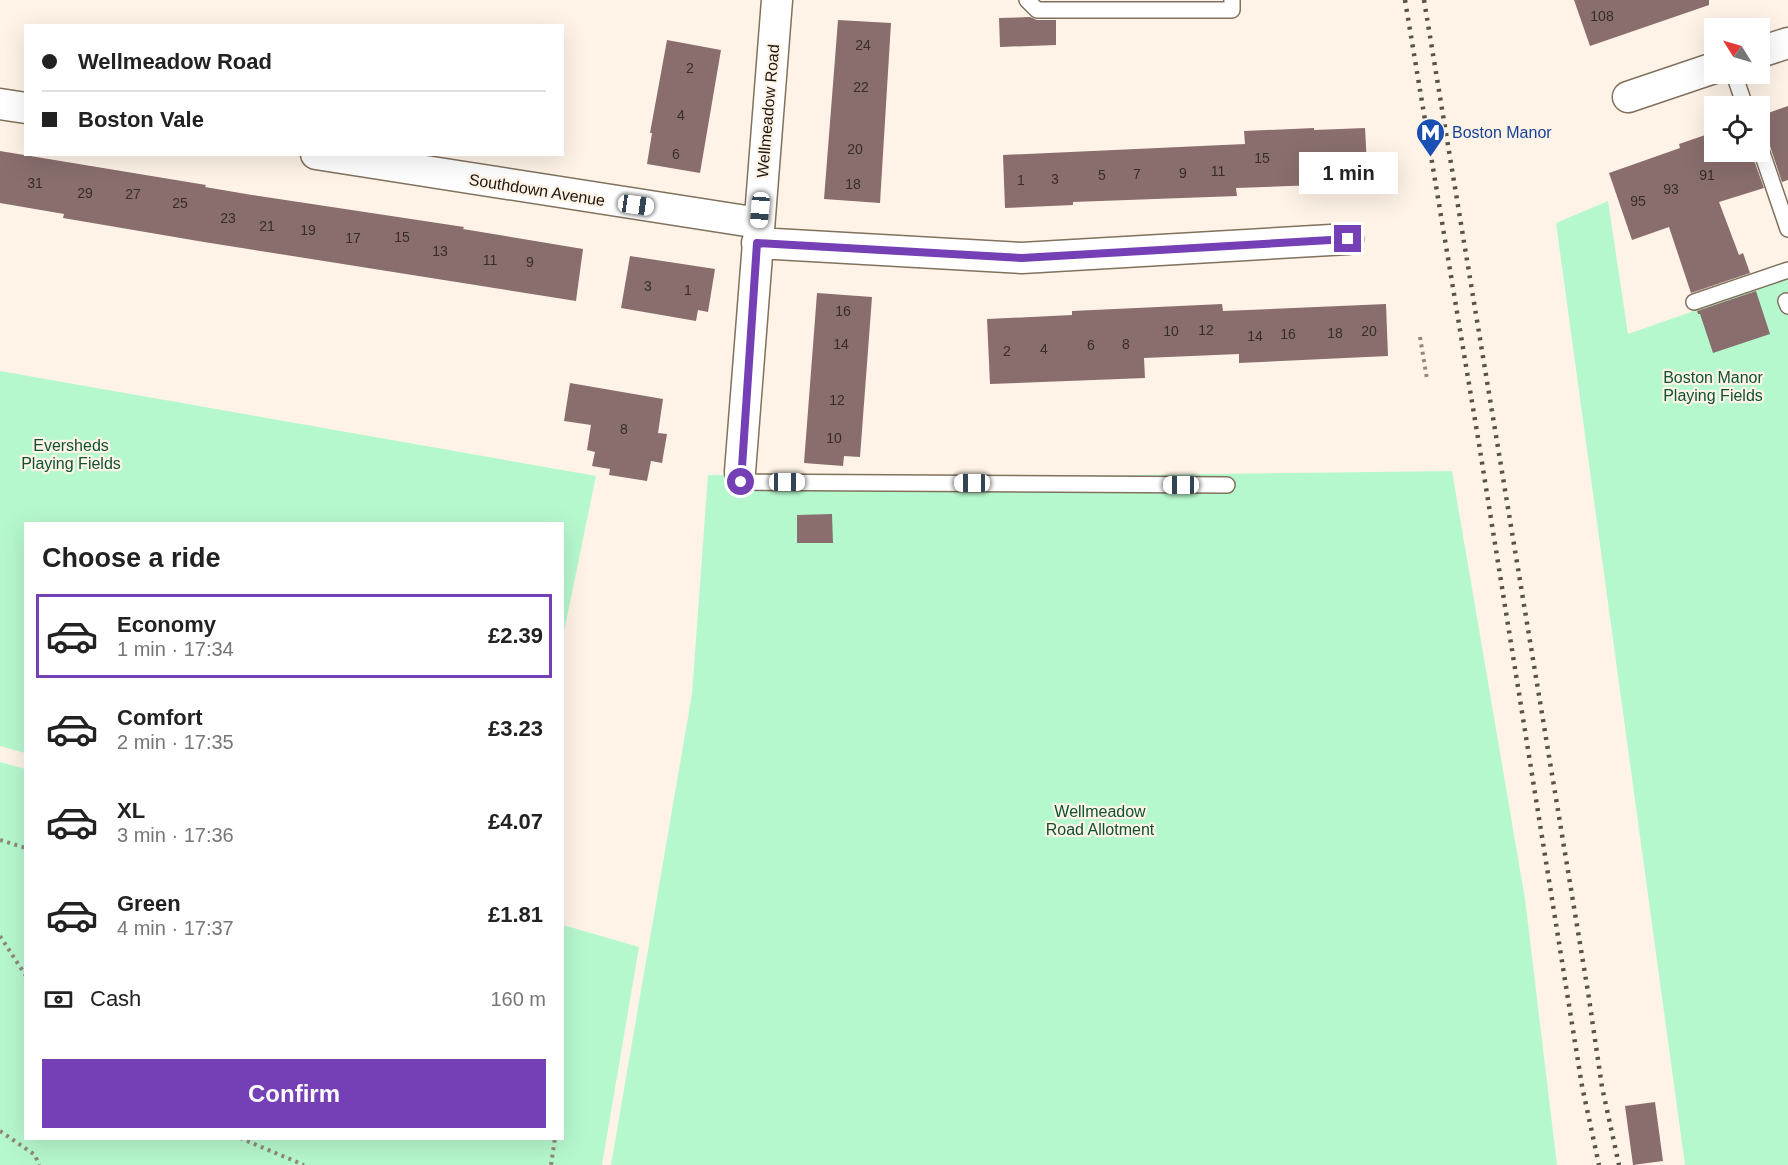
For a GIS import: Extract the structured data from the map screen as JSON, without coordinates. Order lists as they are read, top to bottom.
{
  "streets": {
    "street": ["Wellmeadow Road", "Southdown Avenue"]
  },
  "crossings": [
    ["Wellmeadow Road", "Southdown Avenue"]
  ],
  "parks": ["Boston Manor Playing Fields", "Eversheds Playing Fields", "Wellmeadow Road Allotment"],
  "places": {
    "metro station": ["Boston Manor"]
  },
  "house_numbers": [
    "108",
    "24",
    "2",
    "22",
    "4",
    "20",
    "6",
    "15",
    "11",
    "9",
    "7",
    "5",
    "91",
    "3",
    "1",
    "31",
    "18",
    "93",
    "29",
    "27",
    "95",
    "25",
    "23",
    "21",
    "19",
    "15",
    "17",
    "13",
    "11",
    "9",
    "3",
    "1",
    "16",
    "12",
    "10",
    "20",
    "18",
    "16",
    "14",
    "14",
    "8",
    "6",
    "4",
    "2",
    "12",
    "8",
    "10"
  ],
  "north": "top left",
  "page": {
    "banner": ["Wellmeadow Road", "Boston Vale"],
    "bubble": "1 min",
    "heading": "Choose a ride",
    "list": [
      {
        "name": "Economy",
        "note": "1 min · 17:34",
        "value": "£2.39"
      },
      {
        "name": "Comfort",
        "note": "2 min · 17:35",
        "value": "£3.23"
      },
      {
        "name": "XL",
        "note": "3 min · 17:36",
        "value": "£4.07"
      },
      {
        "name": "Green",
        "note": "4 min · 17:37",
        "value": "£1.81"
      }
    ],
    "pay": ["Cash", "160 m"],
    "buttons": "Confirm"
  }
}
